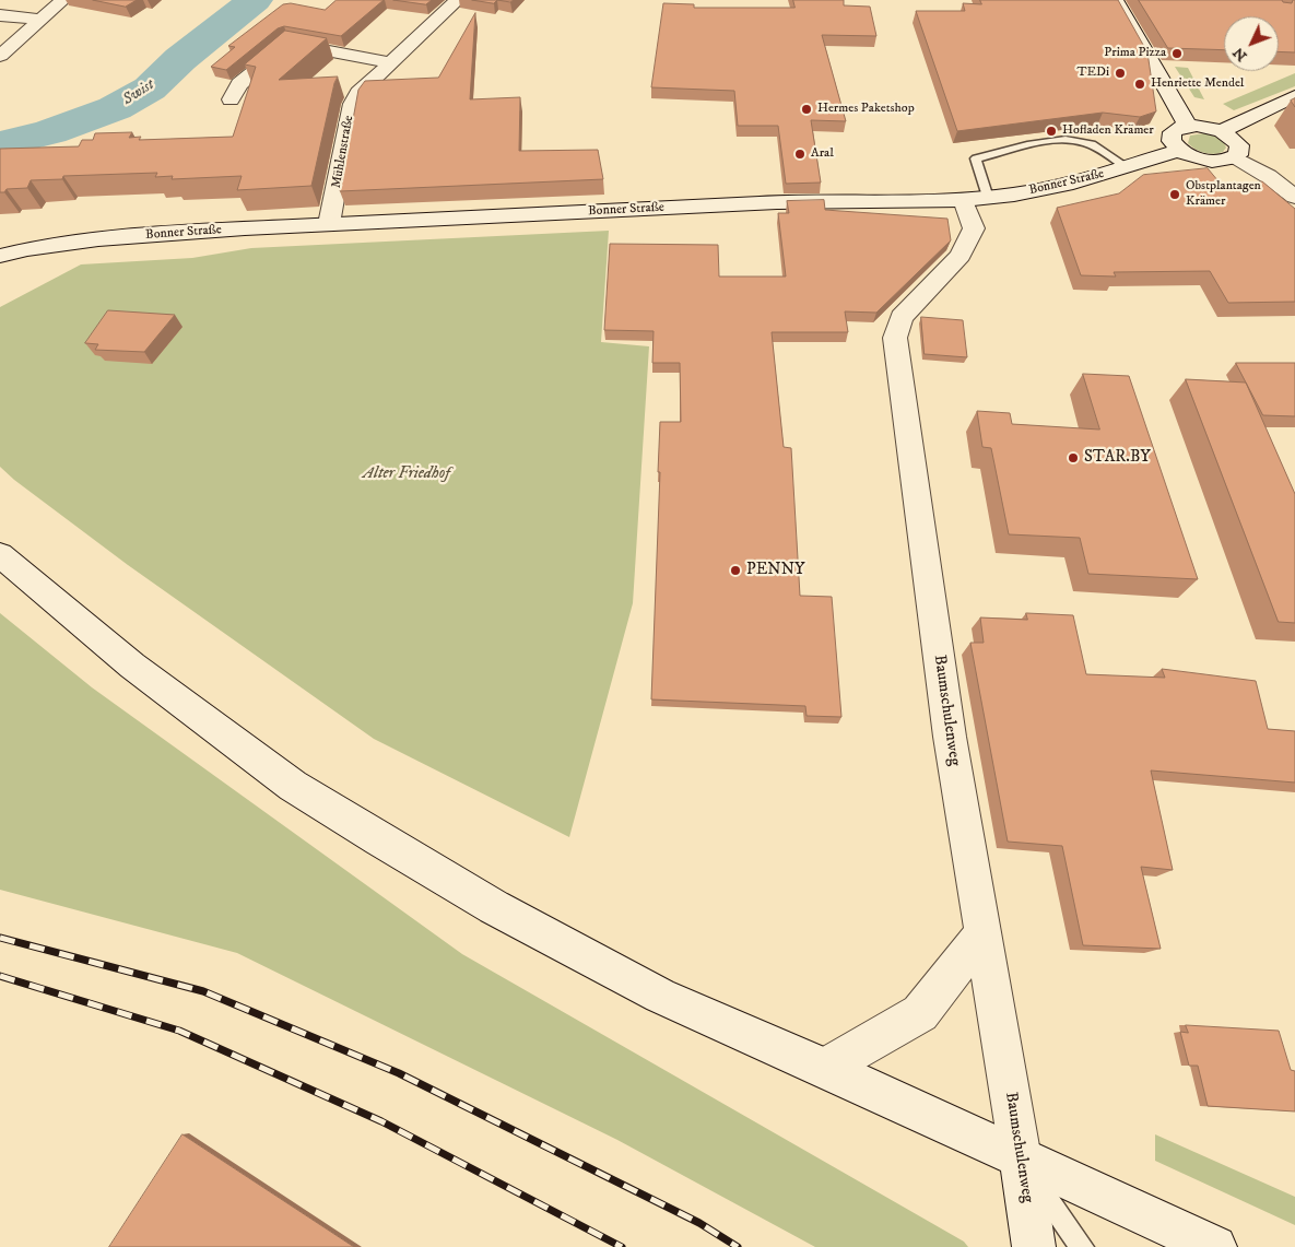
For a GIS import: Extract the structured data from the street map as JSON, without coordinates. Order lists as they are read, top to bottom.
{
  "streets": {
    "main road": ["Mühlenstraße", "Bonner Straße", "Baumschulenweg"]
  },
  "crossings": [
    ["Mühlenstraße", "Bonner Straße"],
    ["Bonner Straße", "Baumschulenweg"]
  ],
  "water": ["Swist"],
  "parks": ["Alter Friedhof"],
  "places": [
    "Prima Pizza",
    "TEDi",
    "Henriette Mendel",
    "Hermes Paketshop",
    "Hofladen Krämer",
    "Aral",
    "Obstplantagen Krämer",
    "STAR.BY",
    "PENNY"
  ],
  "north": "bottom left"
}
